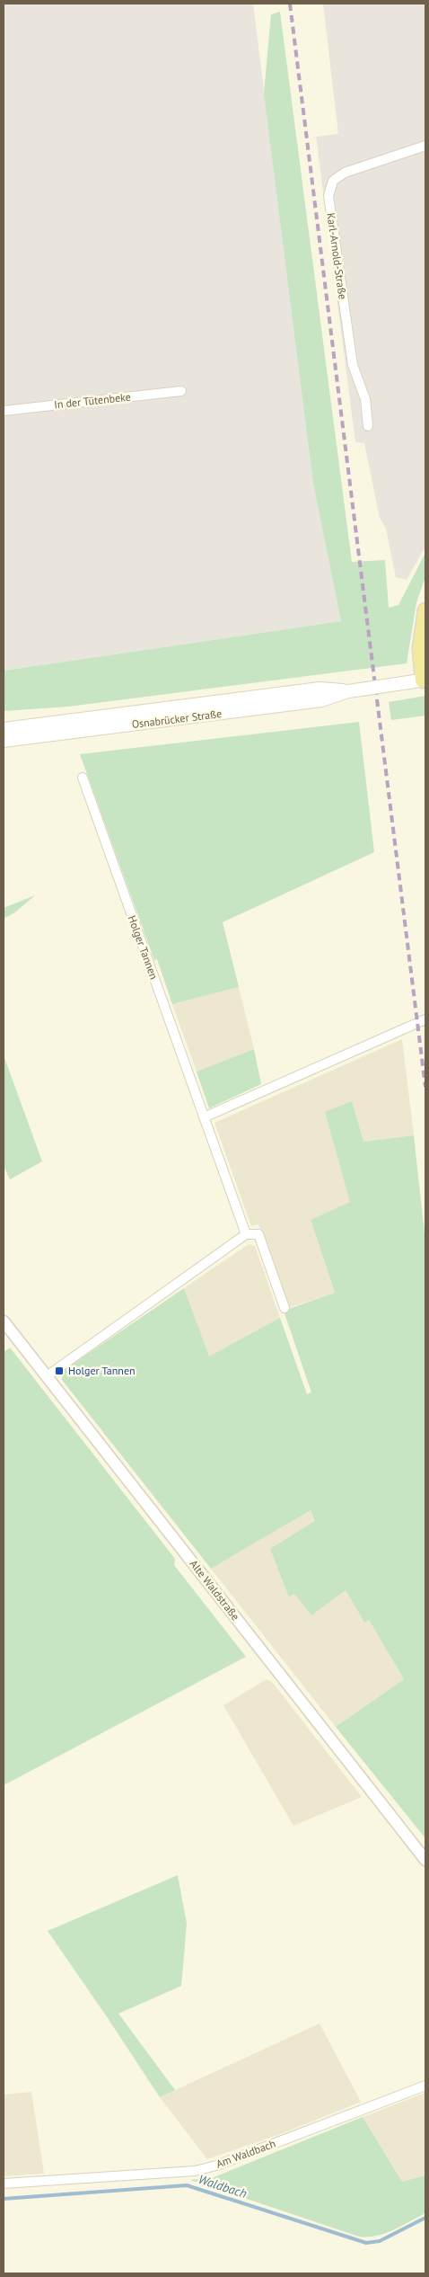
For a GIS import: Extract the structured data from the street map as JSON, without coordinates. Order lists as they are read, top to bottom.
{
  "streets": {
    "main road": ["Osnabrücker Straße"],
    "street": [
      "Karl-Arnold-Straße",
      "In der Tütenbeke",
      "Holger Tannen",
      "Alte Waldstraße",
      "Am Waldbach"
    ]
  },
  "water": ["Waldbach"],
  "places": {
    "transit": ["Holger Tannen"]
  }
}
